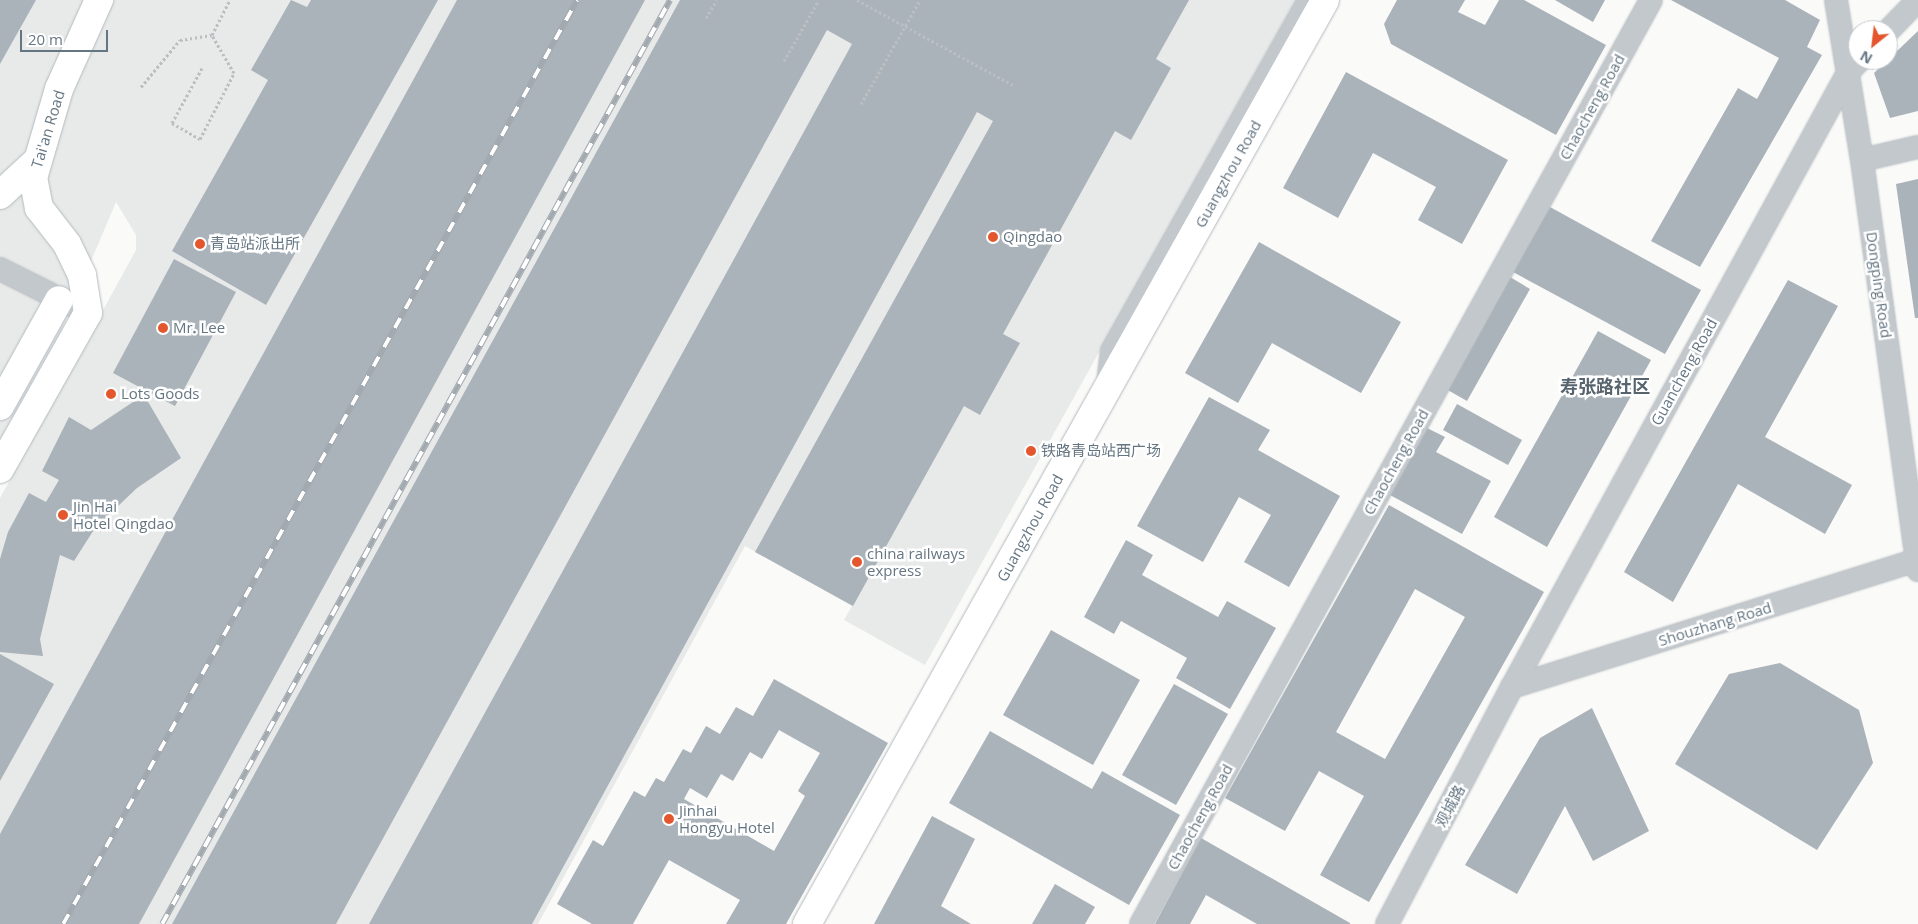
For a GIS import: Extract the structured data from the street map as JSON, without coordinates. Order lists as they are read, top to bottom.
{
  "streets": {
    "street": [
      "Chaocheng Road",
      "Tai'an Road",
      "Guangzhou Road",
      "Dongping Road",
      "Guancheng Road",
      "Shouzhang Road",
      "观城路"
    ]
  },
  "crossings": [
    ["Dongping Road", "Shouzhang Road"],
    ["Guancheng Road", "Shouzhang Road"],
    ["Guancheng Road", "观城路"],
    ["Shouzhang Road", "观城路"]
  ],
  "districts": ["寿张路社区"],
  "places": [
    "Qingdao",
    "青岛站派出所",
    "Mr. Lee",
    "Lots Goods",
    "铁路青岛站西广场",
    "Jin Hai Hotel Qingdao",
    "china railways express",
    "Jinhai Hongyu Hotel"
  ],
  "scale_bar": "20 m",
  "north": "bottom left"
}
